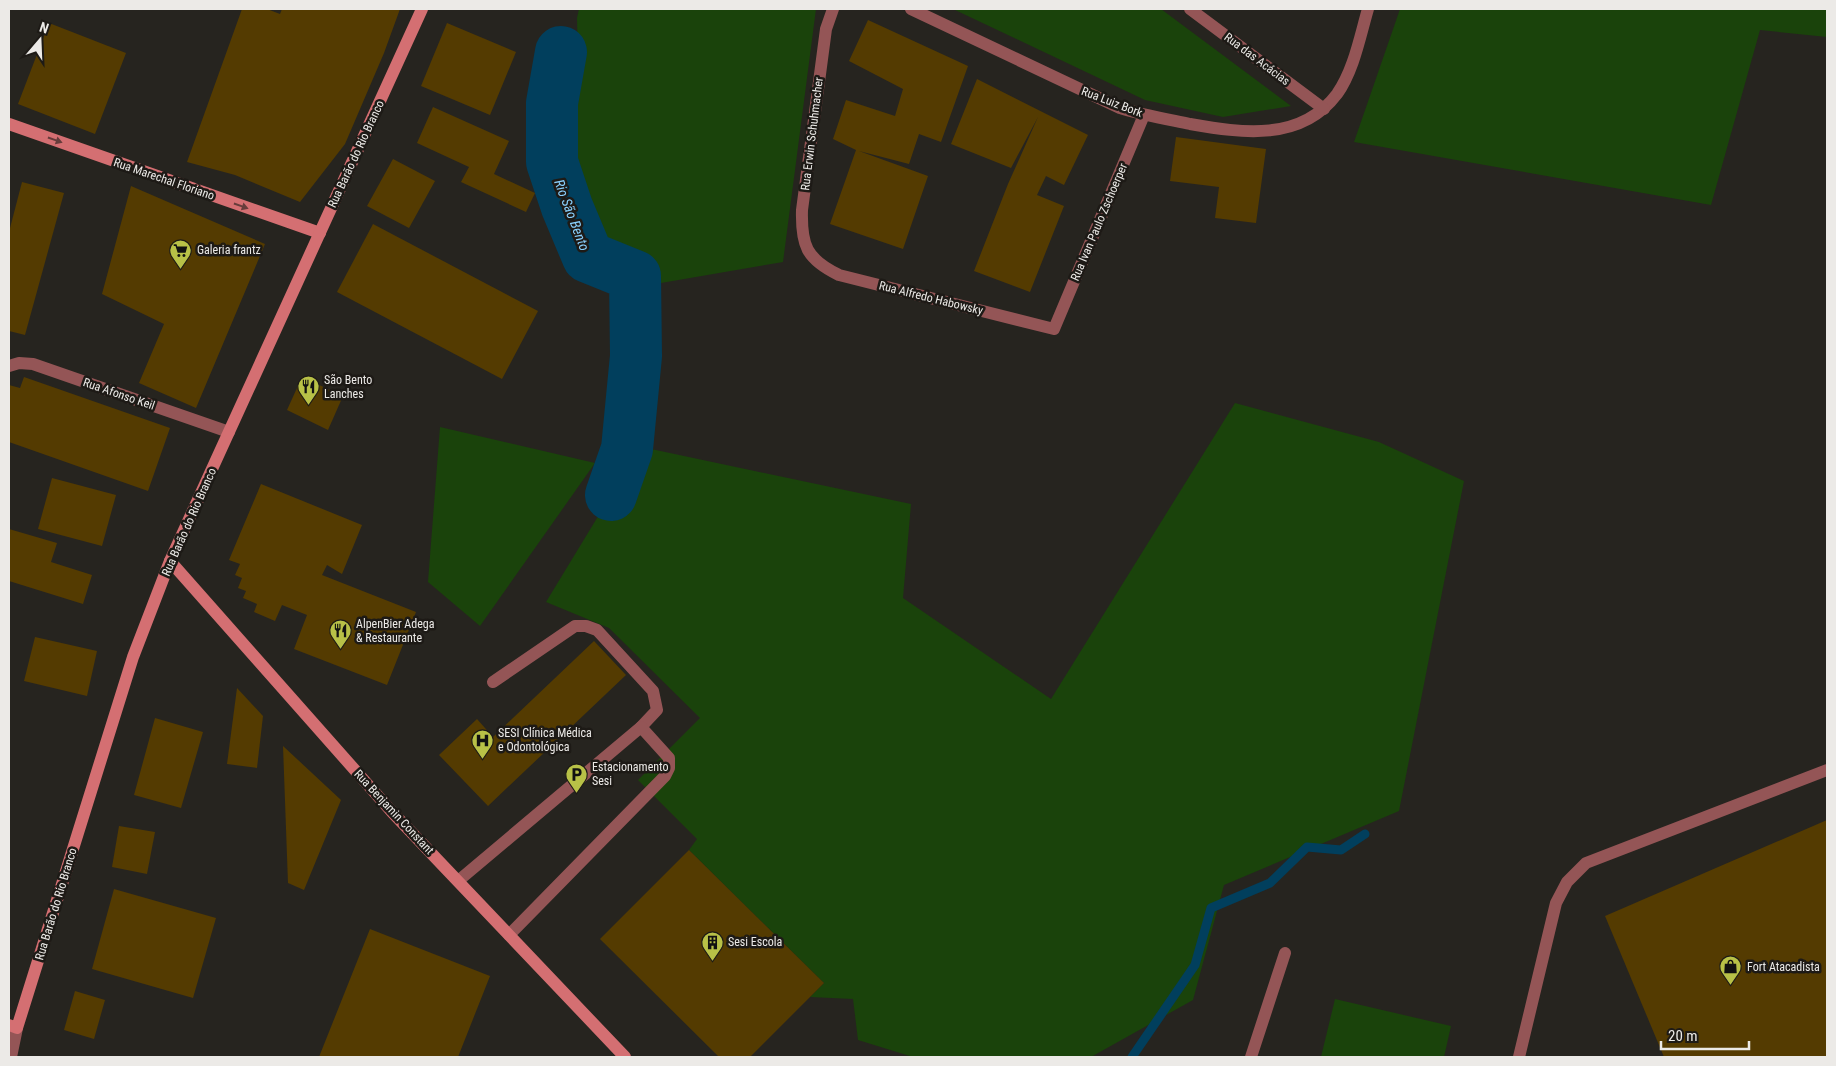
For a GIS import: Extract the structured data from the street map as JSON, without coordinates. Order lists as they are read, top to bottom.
{
  "streets": {
    "main road": ["Rua Barão do Rio Branco", "Rua Marechal Floriano", "Rua Benjamin Constant"],
    "street": [
      "Rua das Acácias",
      "Rua Luiz Bork",
      "Rua Erwin Schuhmacher",
      "Rua Ivan Paulo Zschoerper",
      "Rua Alfredo Habowsky",
      "Rua Afonso Keil"
    ]
  },
  "crossings": [
    ["Rua das Acácias", "Rua Luiz Bork"],
    ["Rua Luiz Bork", "Rua Ivan Paulo Zschoerper"],
    ["Rua Erwin Schuhmacher", "Rua Alfredo Habowsky"],
    ["Rua Barão do Rio Branco", "Rua Marechal Floriano"],
    ["Rua Barão do Rio Branco", "Rua Afonso Keil"],
    ["Rua Barão do Rio Branco", "Rua Benjamin Constant"],
    ["Rua Ivan Paulo Zschoerper", "Rua Alfredo Habowsky"]
  ],
  "one_way": ["Rua Marechal Floriano"],
  "water": ["Rio São Bento"],
  "places": {
    "supermarket": ["Galeria frantz"],
    "restaurant": ["São Bento Lanches", "AlpenBier Adega & Restaurante"],
    "hospital": ["SESI Clínica Médica e Odontológica"],
    "parking": ["Estacionamento Sesi"],
    "building": ["Sesi Escola"],
    "shop": ["Fort Atacadista"]
  },
  "scale_bar": "20 m",
  "north": "top"
}
